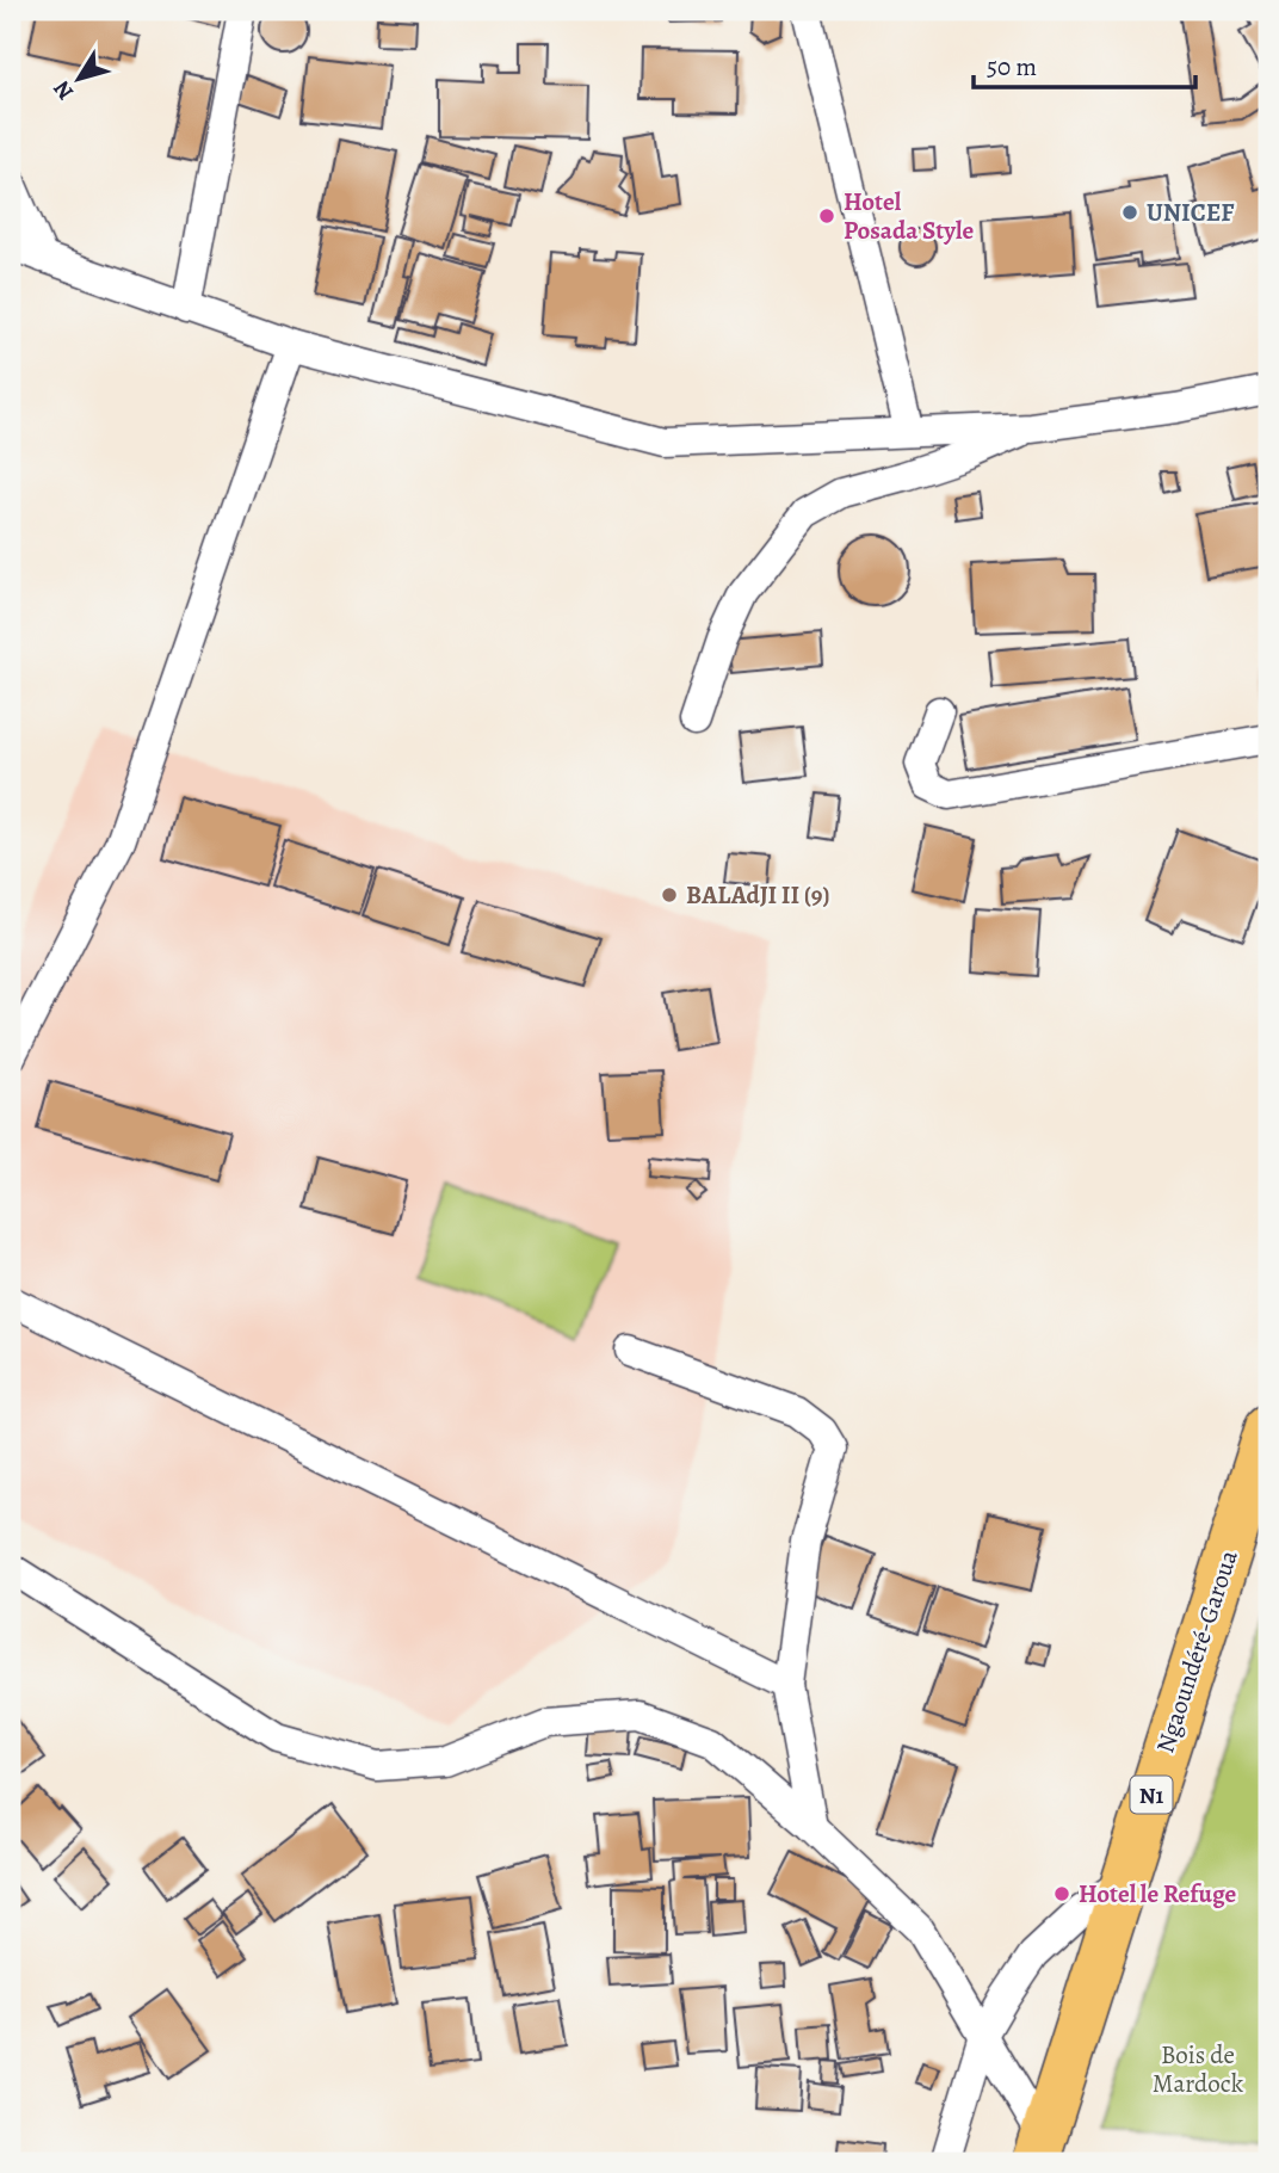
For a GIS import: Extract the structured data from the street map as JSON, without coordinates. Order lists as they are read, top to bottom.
{
  "streets": {
    "highway": ["Ngaoundéré-Garoua", "N1"]
  },
  "parks": ["Bois de Mardock"],
  "places": [
    "UNICEF",
    "Hotel Posada Style",
    "BALAdJI II (9)",
    "Hotel le Refuge"
  ],
  "scale_bar": "50 m",
  "north": "bottom left"
}
